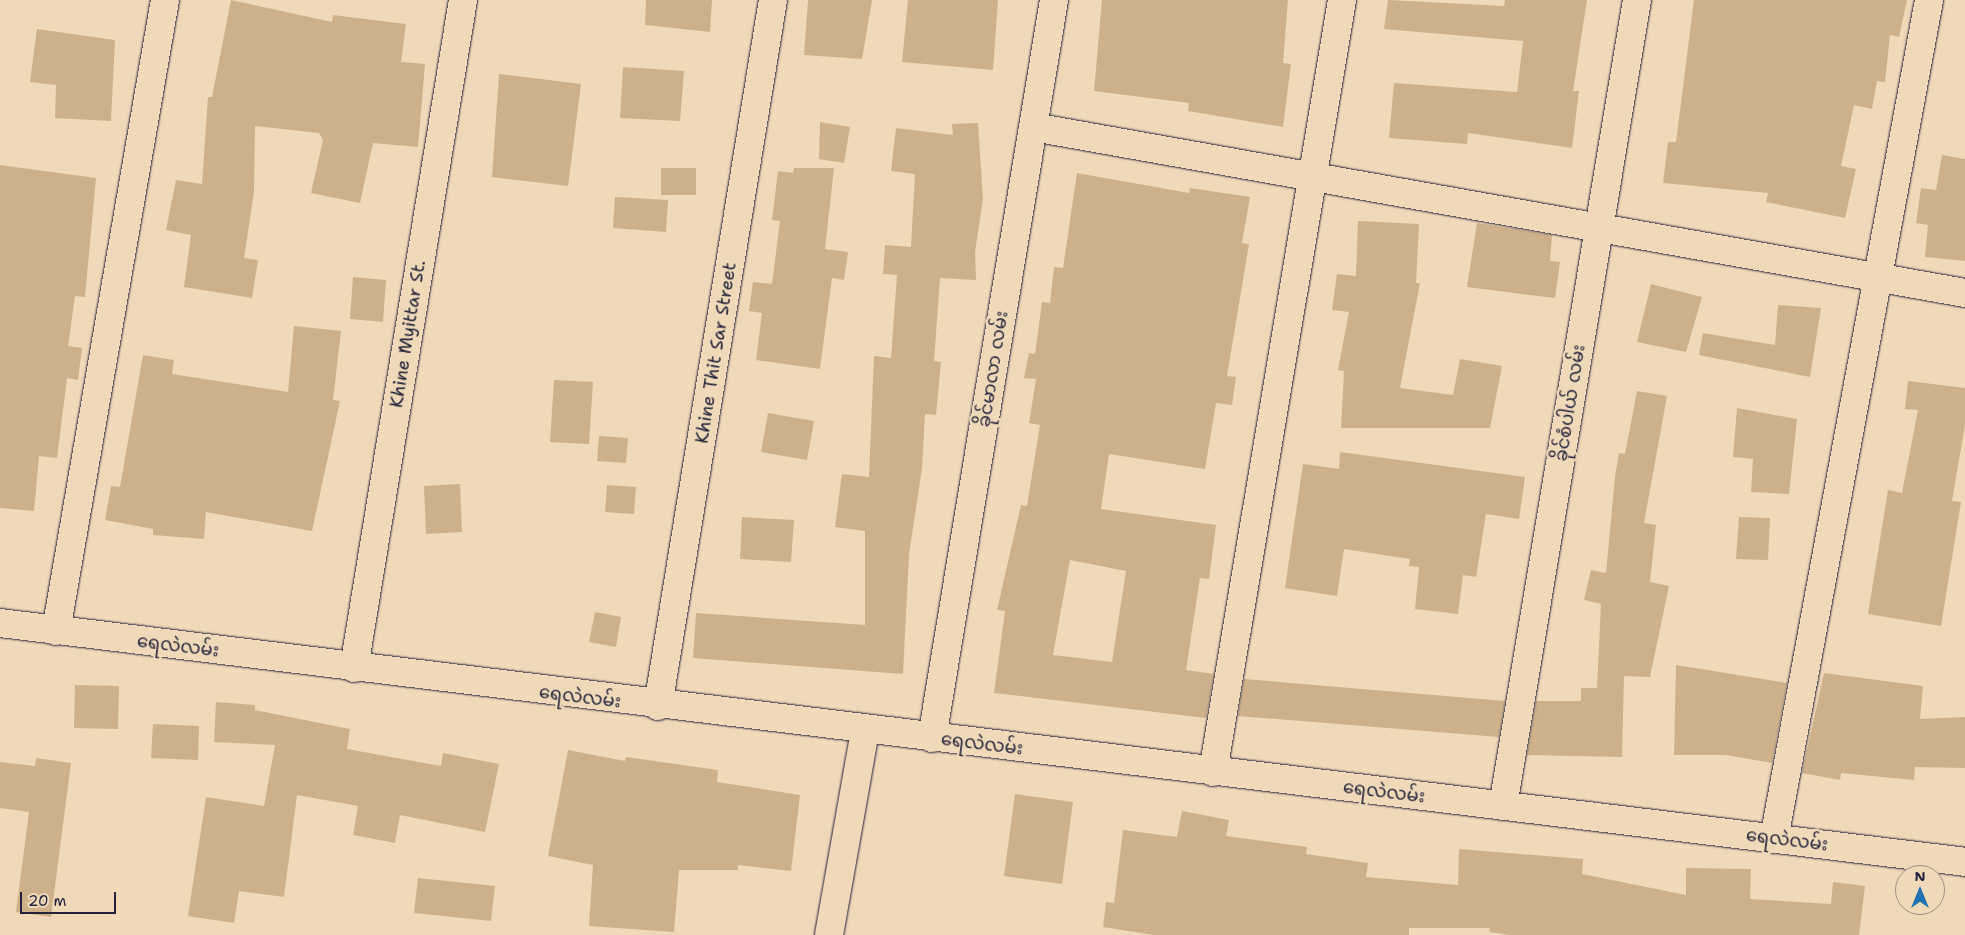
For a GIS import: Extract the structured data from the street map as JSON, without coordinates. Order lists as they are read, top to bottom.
{
  "streets": {
    "street": [
      "Khine Myittar St.",
      "Khine Thit Sar Street",
      "ခိုင်မာလာ လမ်း",
      "ခိုင်စံပါယ် လမ်း",
      "ရေလဲလမ်း"
    ]
  },
  "crossings": [
    ["Khine Myittar St.", "ရေလဲလမ်း"],
    ["Khine Thit Sar Street", "ရေလဲလမ်း"],
    ["ခိုင်မာလာ လမ်း", "ရေလဲလမ်း"],
    ["ခိုင်စံပါယ် လမ်း", "ရေလဲလမ်း"]
  ],
  "scale_bar": "20 m",
  "north": "top"
}
